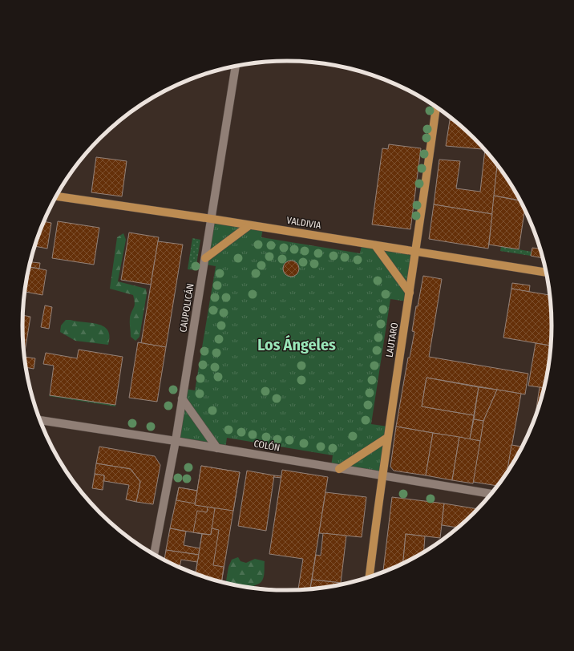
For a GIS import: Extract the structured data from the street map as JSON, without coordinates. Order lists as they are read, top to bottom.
{
  "streets": {
    "main road": ["VALDIVIA", "LAUTARO"],
    "street": ["CAUPOLICÁN", "COLÓN"]
  },
  "crossings": [
    ["VALDIVIA", "CAUPOLICÁN"],
    ["VALDIVIA", "LAUTARO"],
    ["CAUPOLICÁN", "COLÓN"],
    ["LAUTARO", "COLÓN"]
  ],
  "districts": ["Los Ángeles"]
}
